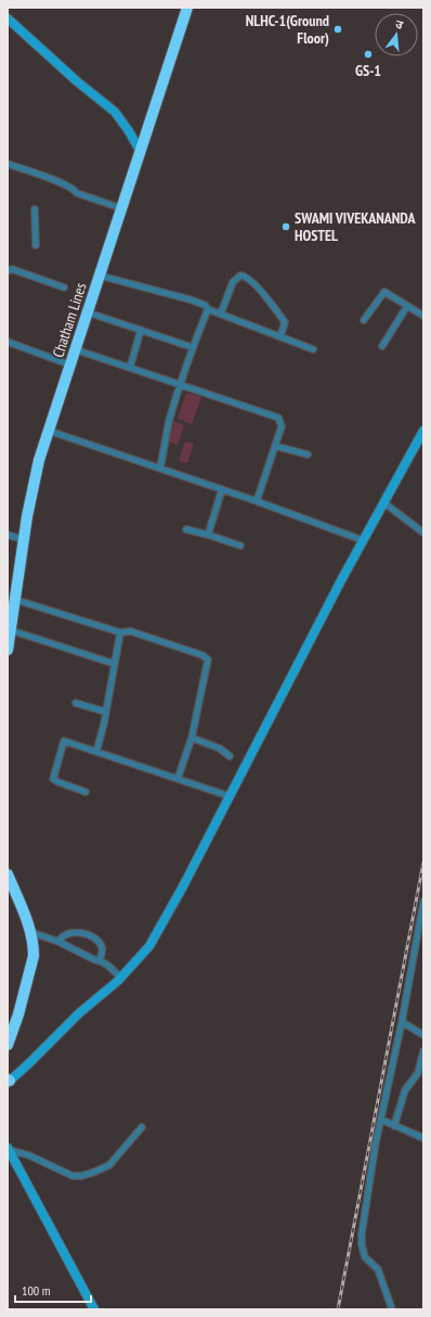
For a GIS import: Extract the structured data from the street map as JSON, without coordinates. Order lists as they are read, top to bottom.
{
  "streets": {
    "highway": ["Chatham Lines"]
  },
  "places": ["NLHC-1(Ground Floor)", "GS-1", "SWAMI VIVEKANANDA HOSTEL"],
  "scale_bar": "100 m",
  "north": "top"
}
